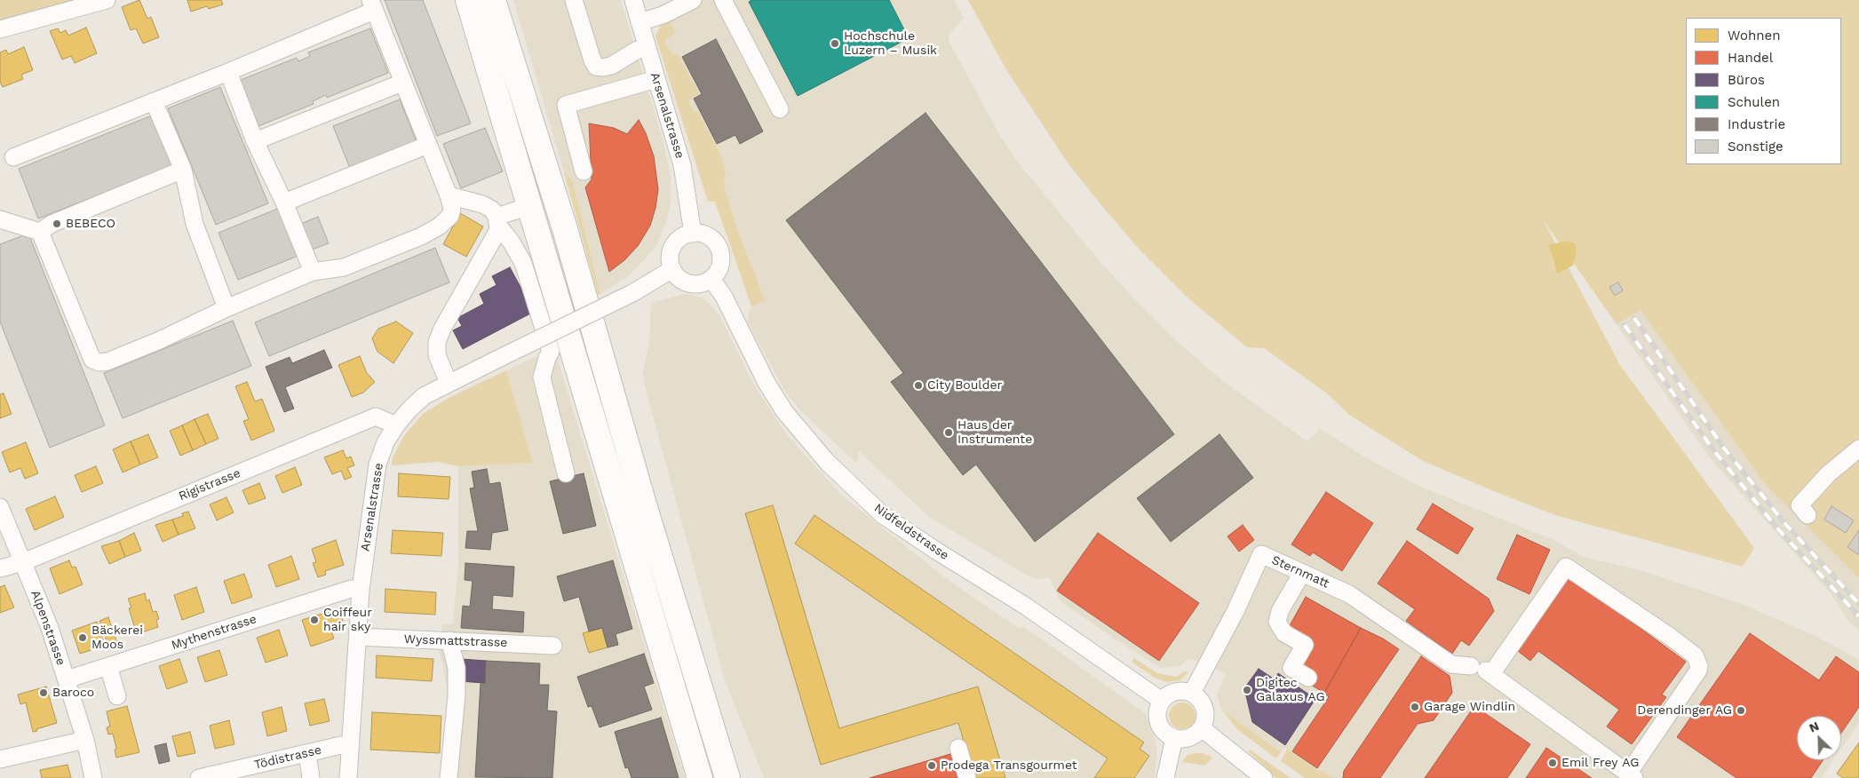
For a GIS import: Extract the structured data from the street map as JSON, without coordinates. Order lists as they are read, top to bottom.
{
  "streets": {
    "street": [
      "Arsenalstrasse",
      "Rigistrasse",
      "Nidfeldstrasse",
      "Sternmatt",
      "Alpenstrasse",
      "Mythenstrasse",
      "Wyssmattstrasse",
      "Tödistrasse"
    ]
  },
  "crossings": [
    ["Arsenalstrasse", "Rigistrasse"],
    ["Arsenalstrasse", "Nidfeldstrasse"],
    ["Arsenalstrasse", "Mythenstrasse"],
    ["Arsenalstrasse", "Wyssmattstrasse"],
    ["Arsenalstrasse", "Tödistrasse"],
    ["Rigistrasse", "Alpenstrasse"],
    ["Nidfeldstrasse", "Sternmatt"],
    ["Alpenstrasse", "Mythenstrasse"]
  ],
  "places": [
    "Hochschule Luzern – Musik",
    "BEBECO",
    "City Boulder",
    "Haus der Instrumente",
    "Coiffeur hair sky",
    "Bäckerei Moos",
    "Digitec Galaxus AG",
    "Baroco",
    "Garage Windlin",
    "Derendinger AG",
    "Emil Frey AG",
    "Prodega Transgourmet"
  ],
  "legend": [
    "Wohnen",
    "Handel",
    "Büros",
    "Schulen",
    "Industrie",
    "Sonstige"
  ],
  "north": "top left"
}
